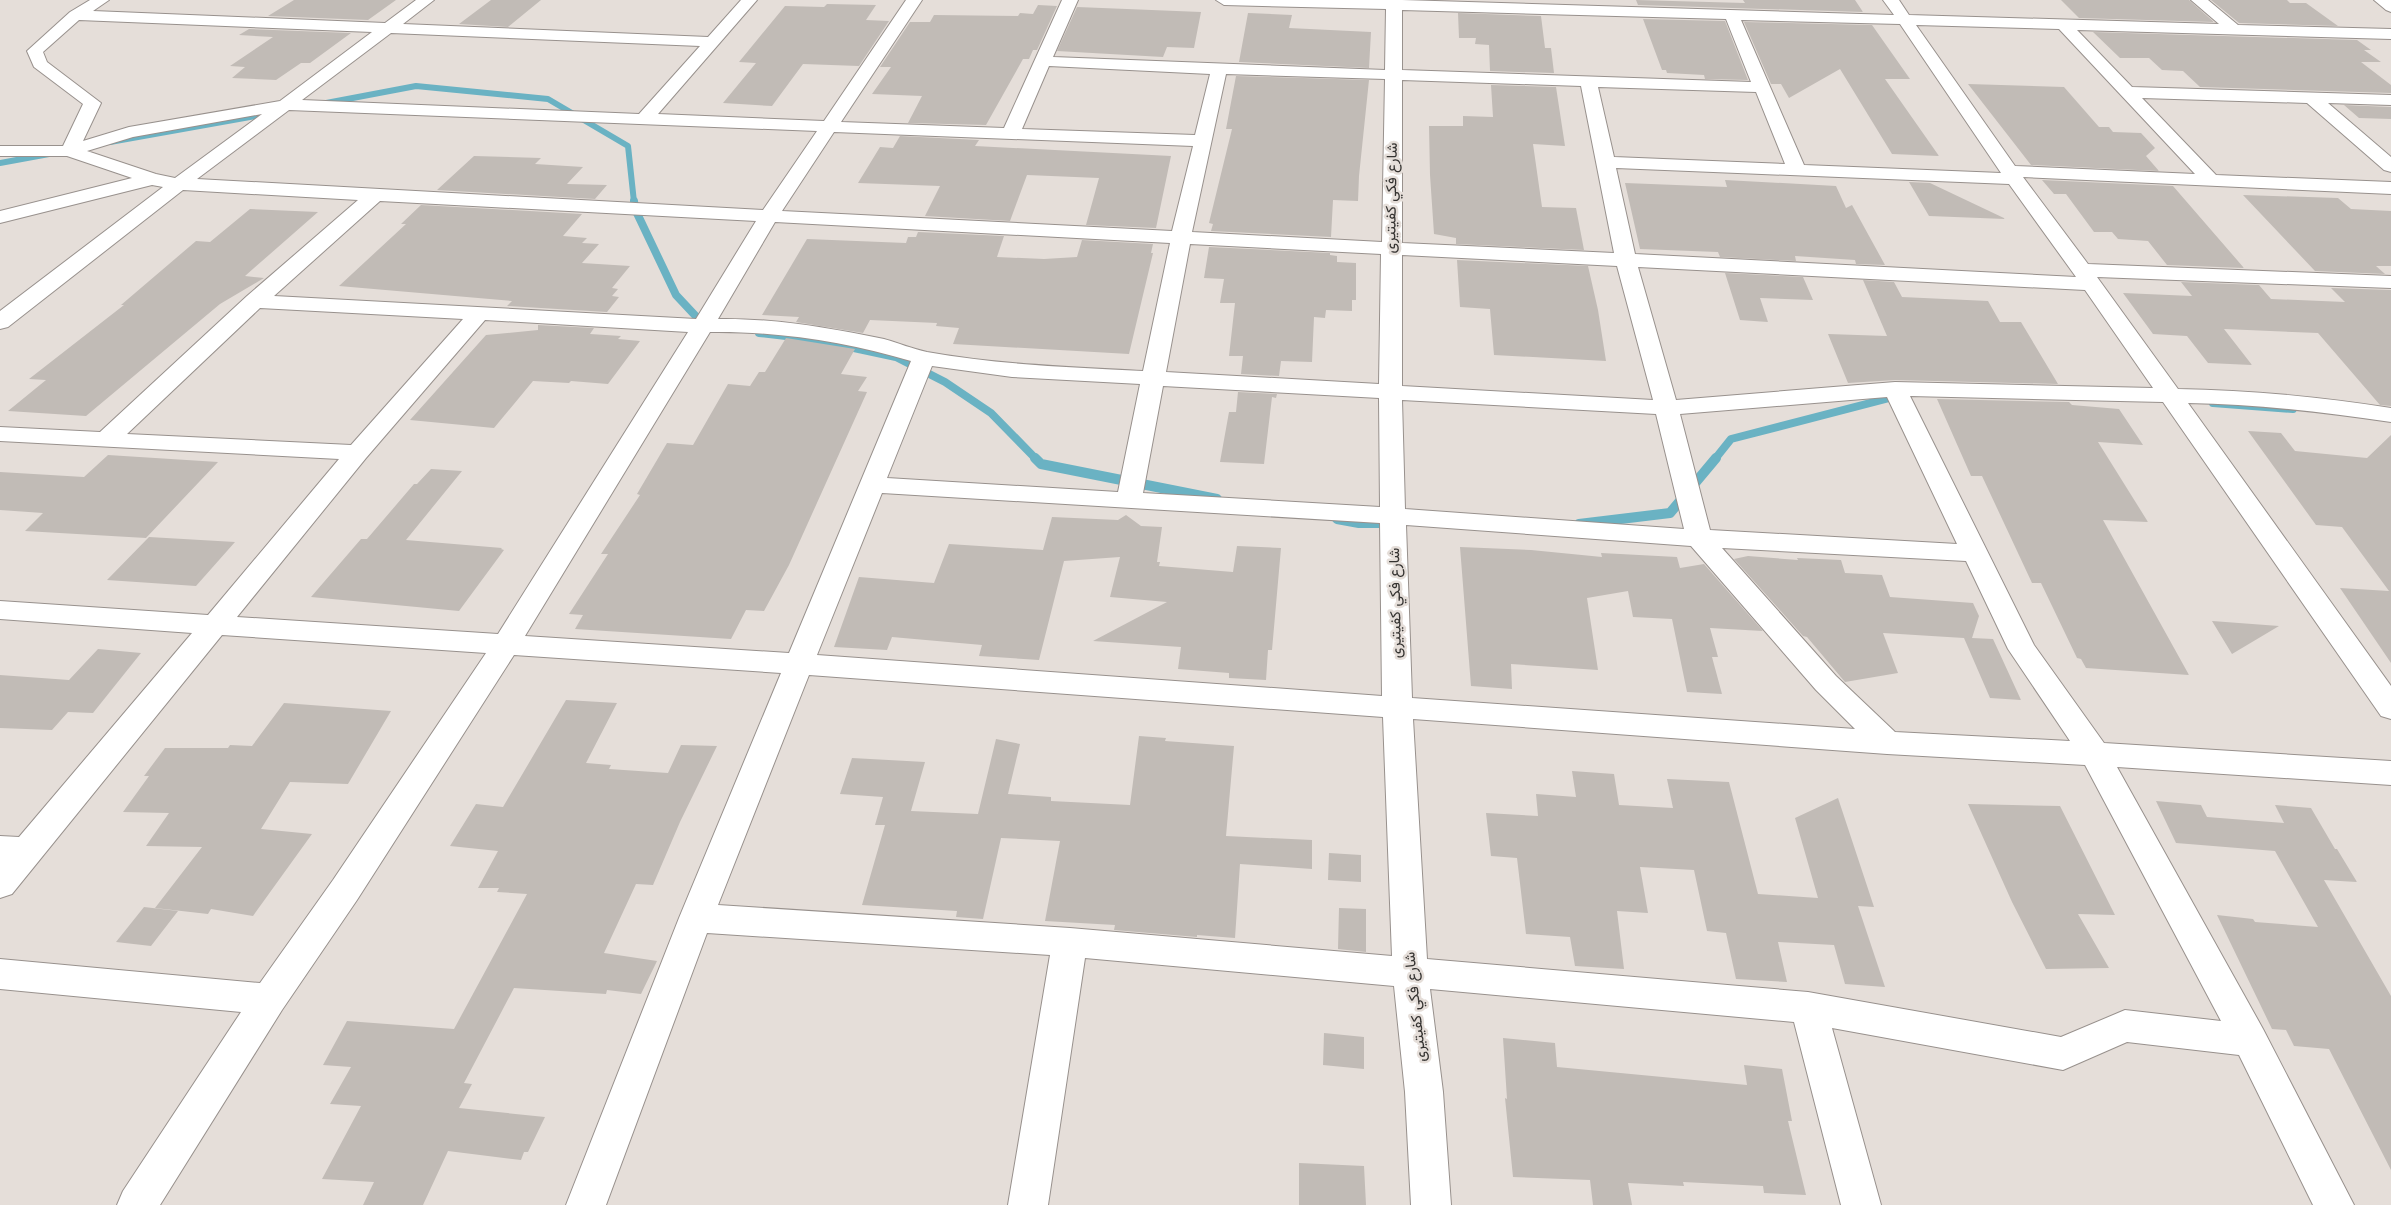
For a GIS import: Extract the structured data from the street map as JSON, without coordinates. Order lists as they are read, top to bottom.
{
  "streets": {
    "street": ["شارع فكي كفيتيرى"]
  }
}
